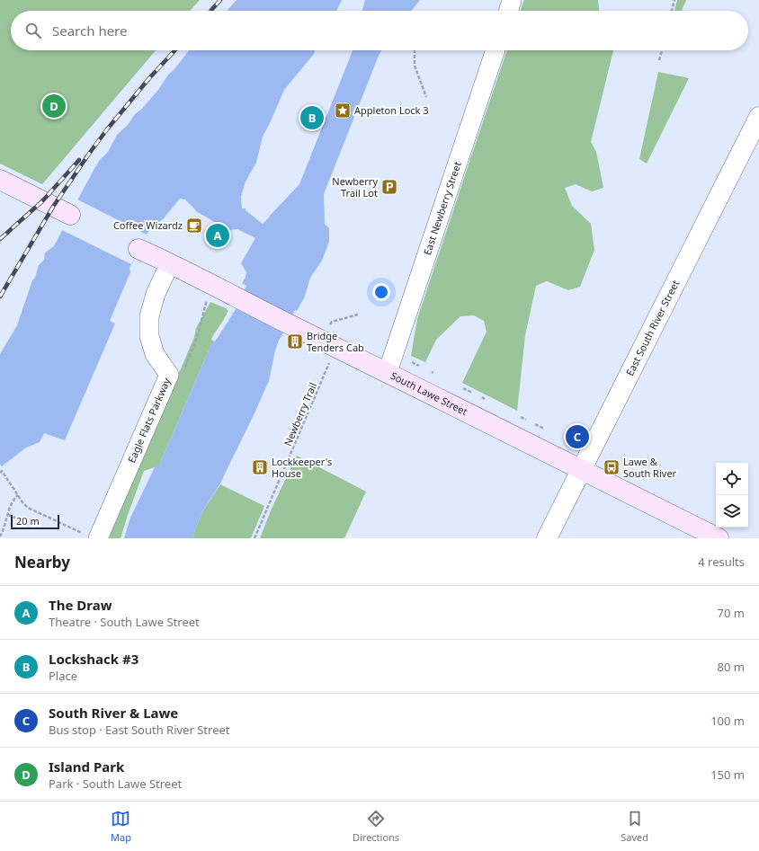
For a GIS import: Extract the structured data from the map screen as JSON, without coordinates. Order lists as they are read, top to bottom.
{
  "streets": {
    "main road": ["South Lawe Street"],
    "street": ["East Newberry Street", "East South River Street", "Eagle Flats Parkway"],
    "path": ["Newberry Trail"]
  },
  "crossings": [
    ["East Newberry Street", "South Lawe Street"],
    ["East South River Street", "South Lawe Street"],
    ["South Lawe Street", "Newberry Trail"],
    ["South Lawe Street", "Eagle Flats Parkway"]
  ],
  "places": {
    "place": ["Appleton Lock 3"],
    "parking": ["Newberry Trail Lot"],
    "cafe": ["Coffee Wizardz"],
    "building": ["Bridge Tenders Cab", "Lockkeeper's House"],
    "bus stop": ["Lawe & South River"]
  },
  "scale_bar": "20 m",
  "page": {
    "search": "Search here",
    "pins": [
      "D",
      "B",
      "A",
      "C"
    ],
    "scale": "20 m",
    "heading": ["Nearby", "4 results"],
    "list": [
      {
        "mark": "A",
        "name": "The Draw",
        "note": "Theatre · South Lawe Street",
        "value": "70 m"
      },
      {
        "mark": "B",
        "name": "Lockshack #3",
        "note": "Place",
        "value": "80 m"
      },
      {
        "mark": "C",
        "name": "South River & Lawe",
        "note": "Bus stop · East South River Street",
        "value": "100 m"
      },
      {
        "mark": "D",
        "name": "Island Park",
        "note": "Park · South Lawe Street",
        "value": "150 m"
      }
    ],
    "nav": ["Map", "Directions", "Saved"]
  }
}
